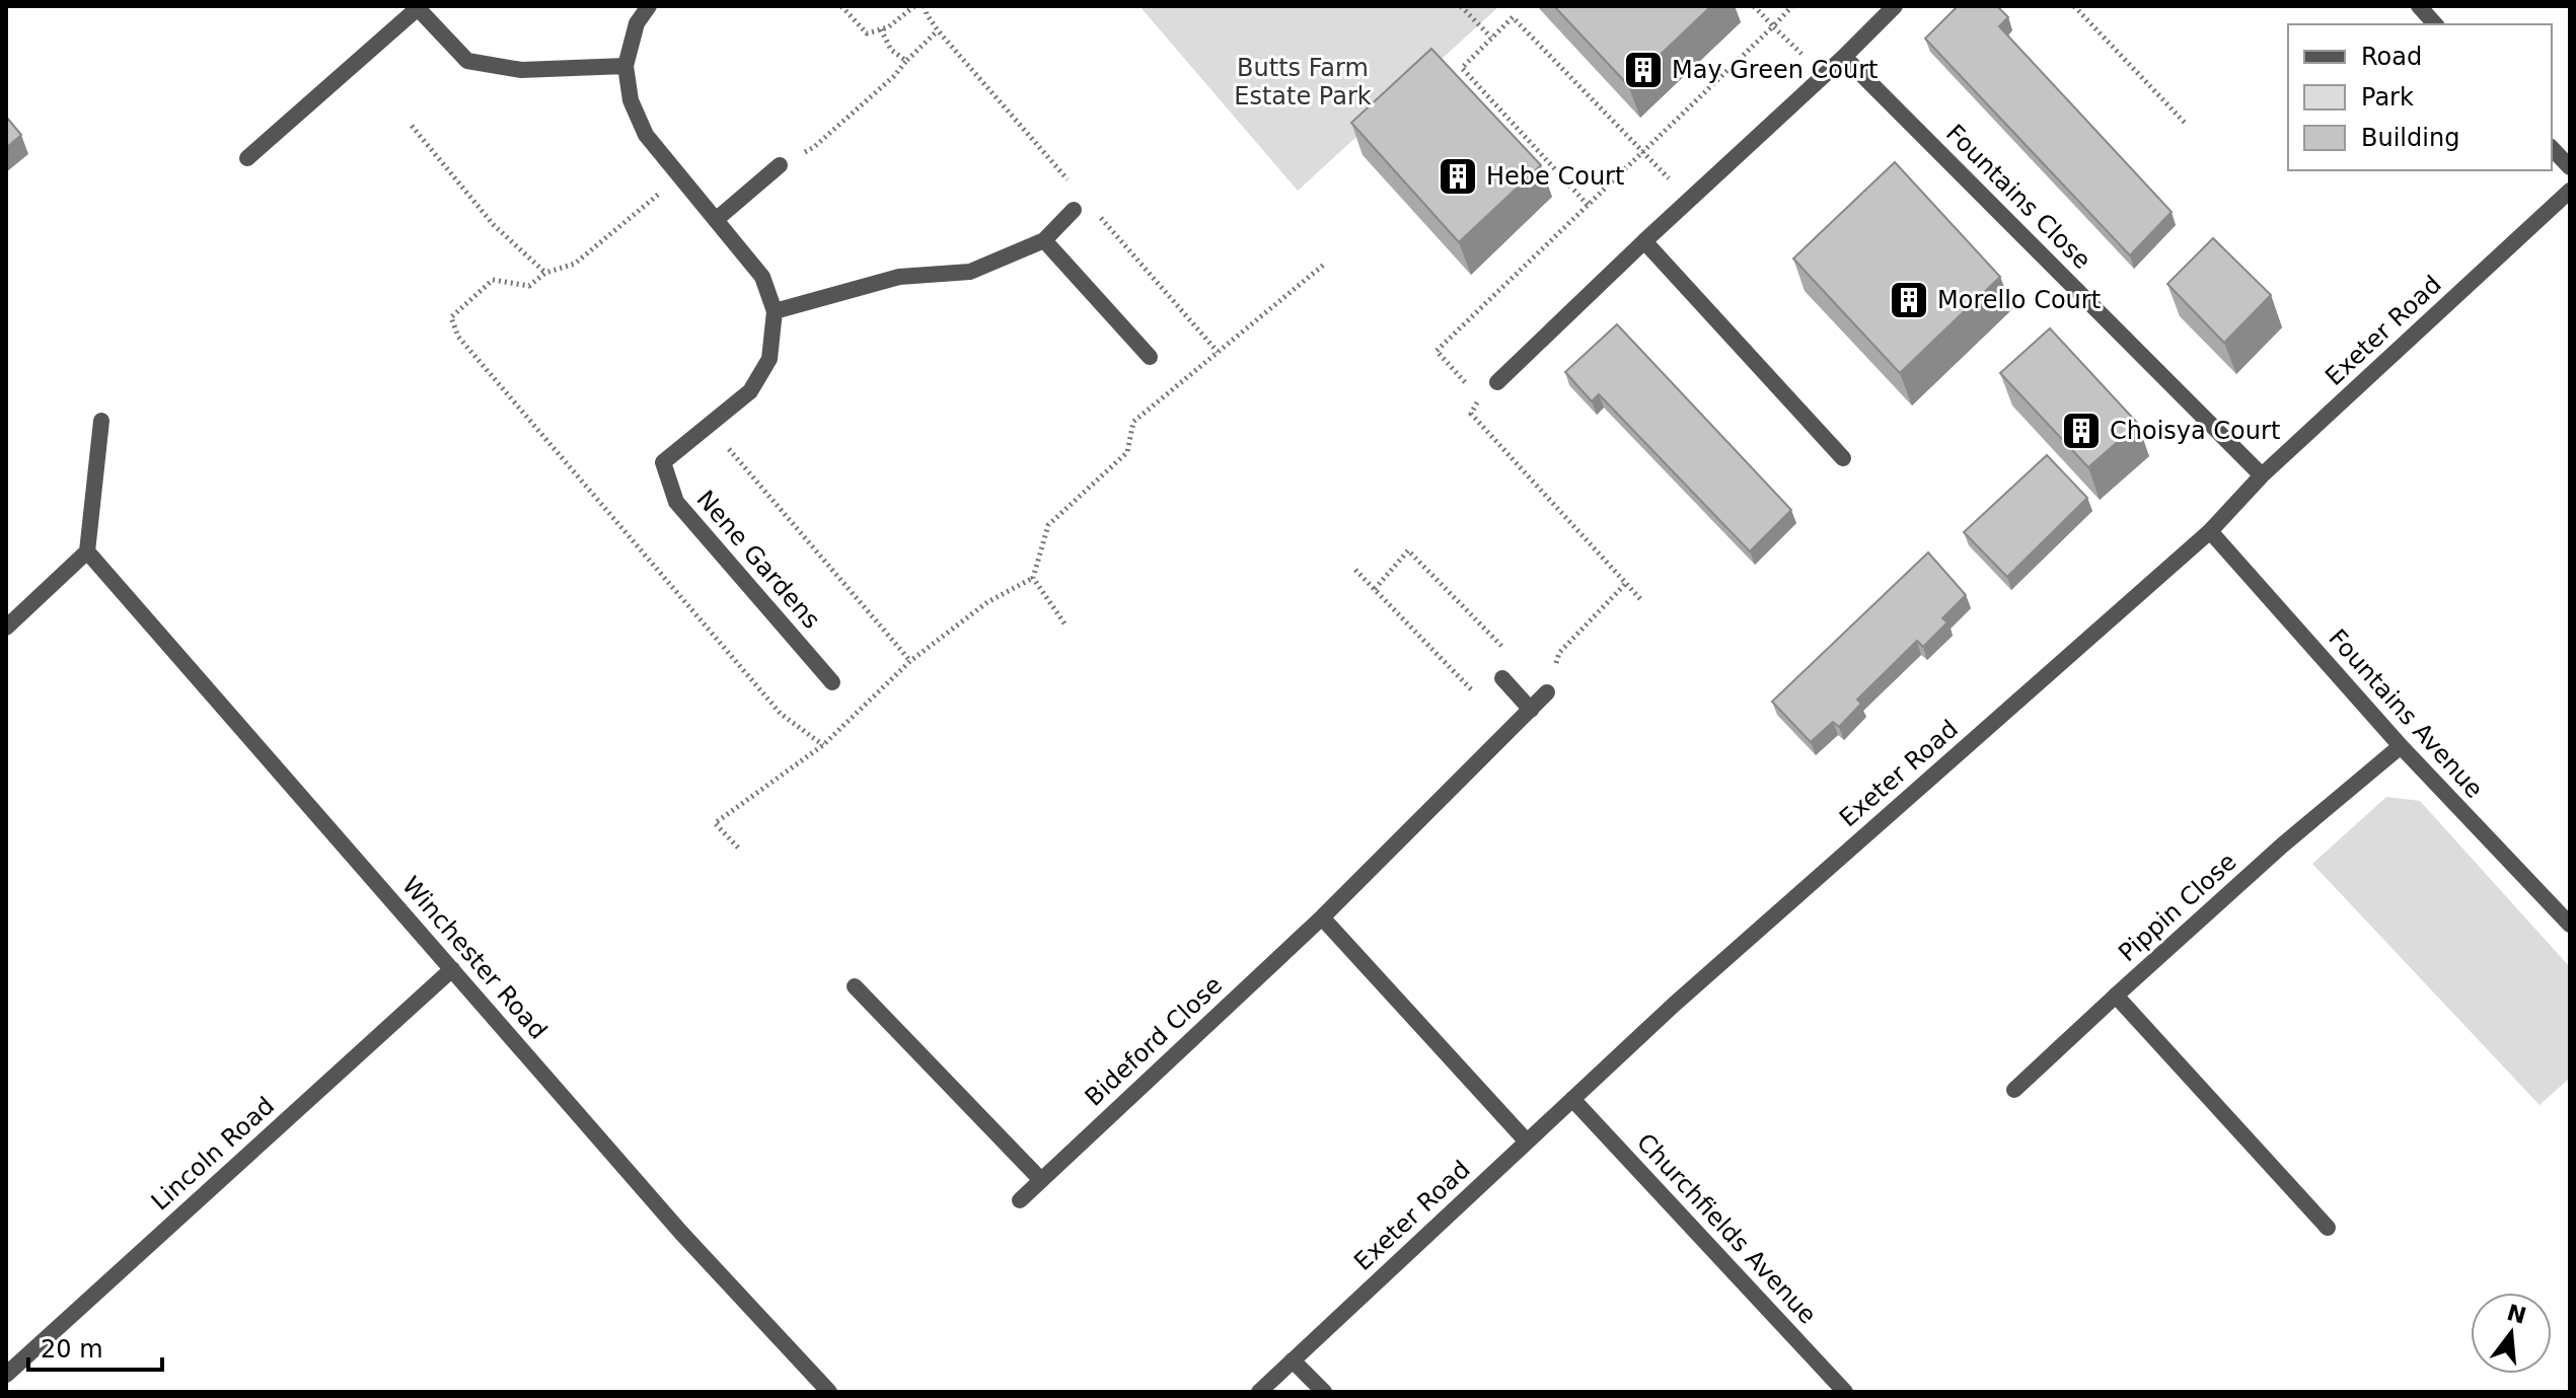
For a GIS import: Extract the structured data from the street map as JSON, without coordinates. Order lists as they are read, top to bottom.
{
  "streets": {
    "street": [
      "Fountains Close",
      "Exeter Road",
      "Nene Gardens",
      "Fountains Avenue",
      "Pippin Close",
      "Winchester Road",
      "Bideford Close",
      "Lincoln Road",
      "Churchfields Avenue"
    ]
  },
  "crossings": [
    ["Fountains Close", "Exeter Road"],
    ["Exeter Road", "Fountains Avenue"],
    ["Exeter Road", "Churchfields Avenue"],
    ["Fountains Avenue", "Pippin Close"],
    ["Winchester Road", "Lincoln Road"]
  ],
  "parks": ["Butts Farm Estate Park"],
  "places": {
    "building": [
      "May Green Court",
      "Hebe Court",
      "Morello Court",
      "Choisya Court"
    ]
  },
  "legend": ["Road", "Park", "Building"],
  "scale_bar": "20 m",
  "north": "top"
}
